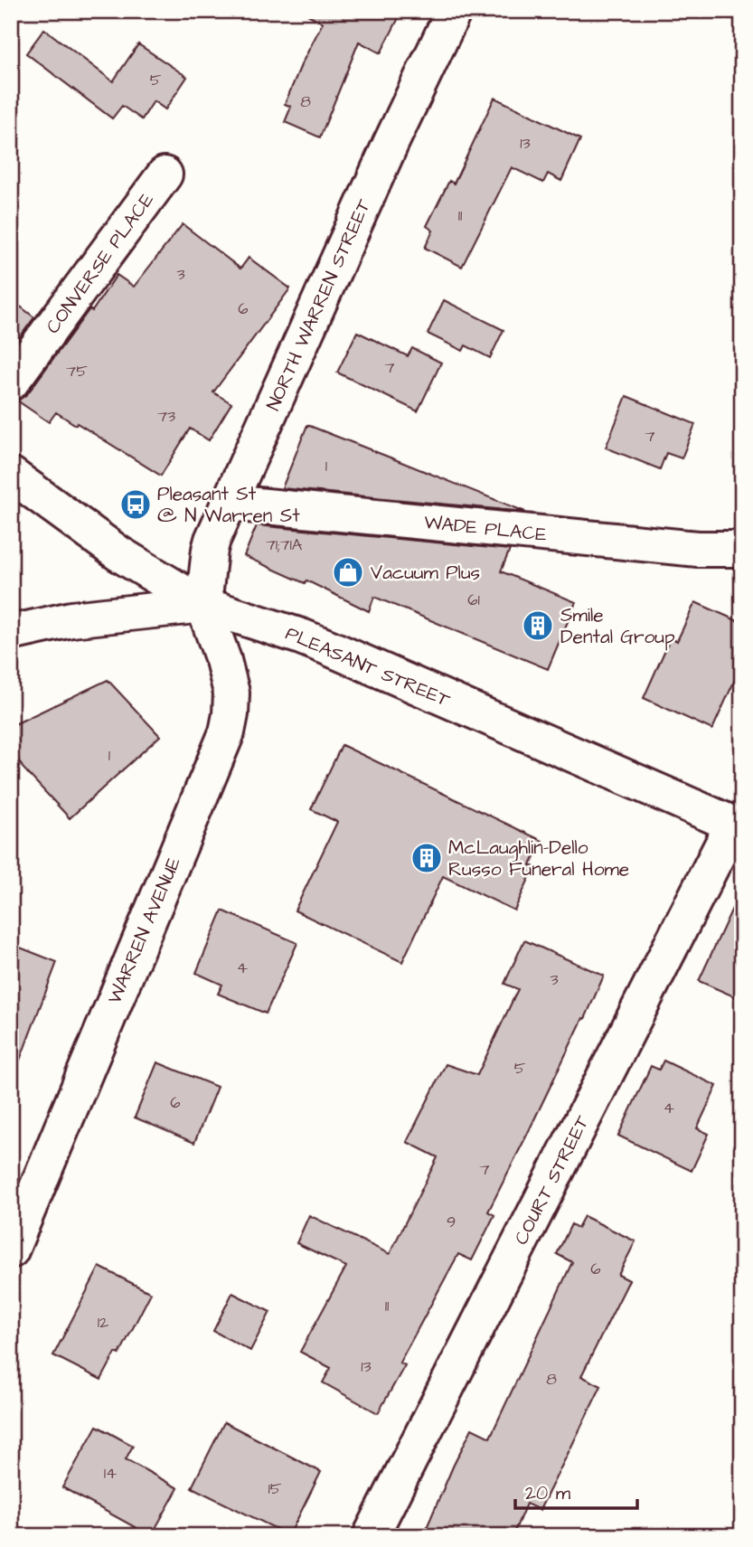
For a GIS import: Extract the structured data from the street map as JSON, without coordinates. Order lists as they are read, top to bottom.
{
  "streets": {
    "street": [
      "CONVERSE PLACE",
      "NORTH WARREN STREET",
      "WADE PLACE",
      "PLEASANT STREET",
      "WARREN AVENUE",
      "COURT STREET"
    ]
  },
  "crossings": [
    ["NORTH WARREN STREET", "WADE PLACE"],
    ["NORTH WARREN STREET", "PLEASANT STREET"],
    ["NORTH WARREN STREET", "WARREN AVENUE"],
    ["PLEASANT STREET", "WARREN AVENUE"],
    ["PLEASANT STREET", "COURT STREET"]
  ],
  "places": {
    "bus stop": ["Pleasant St @ N Warren St"],
    "shop": ["Vacuum Plus"],
    "building": ["Smile Dental Group", "McLaughlin-Dello Russo Funeral Home"]
  },
  "house_numbers": [
    "5",
    "8",
    "13",
    "11",
    "3",
    "6",
    "7",
    "75",
    "73",
    "7",
    "1",
    "71;71A",
    "61",
    "1",
    "4",
    "3",
    "5",
    "6",
    "4",
    "7",
    "9",
    "6",
    "11",
    "12",
    "13",
    "8",
    "14",
    "15"
  ],
  "scale_bar": "20 m"
}
